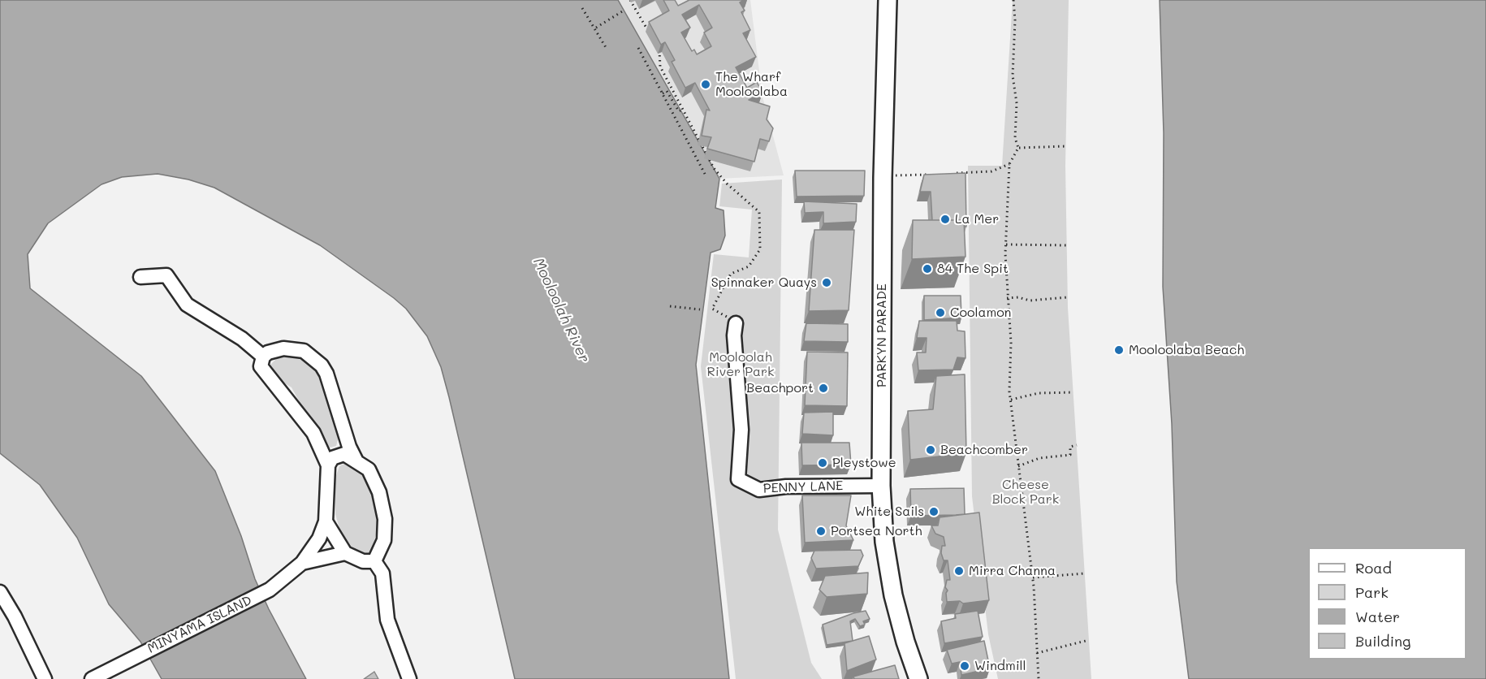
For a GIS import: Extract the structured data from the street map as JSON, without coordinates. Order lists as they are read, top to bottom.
{
  "streets": {
    "street": ["PARKYN PARADE", "PENNY LANE", "MINYAMA ISLAND"]
  },
  "crossings": [
    ["PARKYN PARADE", "PENNY LANE"]
  ],
  "water": ["Mooloolah River"],
  "parks": ["Mooloolah River Park", "Cheese Block Park"],
  "places": [
    "The Wharf Mooloolaba",
    "La Mer",
    "84 The Spit",
    "Spinnaker Quays",
    "Coolamon",
    "Mooloolaba Beach",
    "Beachport",
    "Beachcomber",
    "Pleystowe",
    "White Sails",
    "Portsea North",
    "Mirra Channa",
    "Windmill"
  ],
  "legend": [
    "Road",
    "Park",
    "Water",
    "Building"
  ]
}
